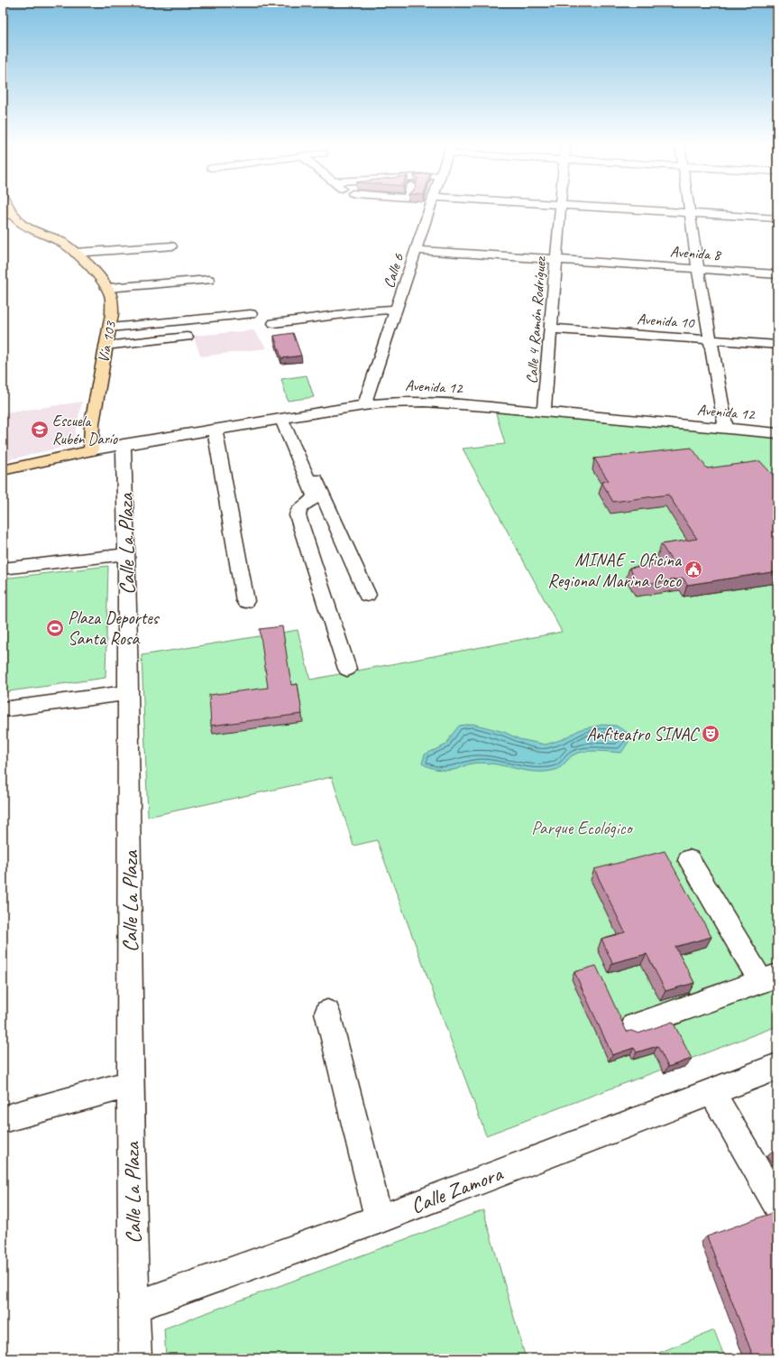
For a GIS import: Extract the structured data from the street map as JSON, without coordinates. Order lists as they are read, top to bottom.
{
  "streets": {
    "main road": ["Vía 103"],
    "street": [
      "Avenida 8",
      "Calle 6",
      "Calle 4 Ramón Rodríguez",
      "Avenida 10",
      "Avenida 12",
      "Calle La Plaza",
      "Calle Zamora"
    ]
  },
  "crossings": [
    ["Avenida 8", "Calle 6"],
    ["Avenida 8", "Calle 4 Ramón Rodríguez"],
    ["Calle 6", "Avenida 12"],
    ["Calle 4 Ramón Rodríguez", "Avenida 10"],
    ["Calle 4 Ramón Rodríguez", "Avenida 12"],
    ["Vía 103", "Avenida 12"],
    ["Avenida 12", "Calle La Plaza"],
    ["Calle La Plaza", "Calle Zamora"]
  ],
  "parks": ["Parque Ecológico"],
  "places": {
    "school or university": ["Escuela Rubén Darío"],
    "public building": ["MINAE - Oficina Regional Marina Coco"],
    "sports": ["Plaza Deportes Santa Rosa"],
    "theatre": ["Anfiteatro SINAC"]
  }
}
